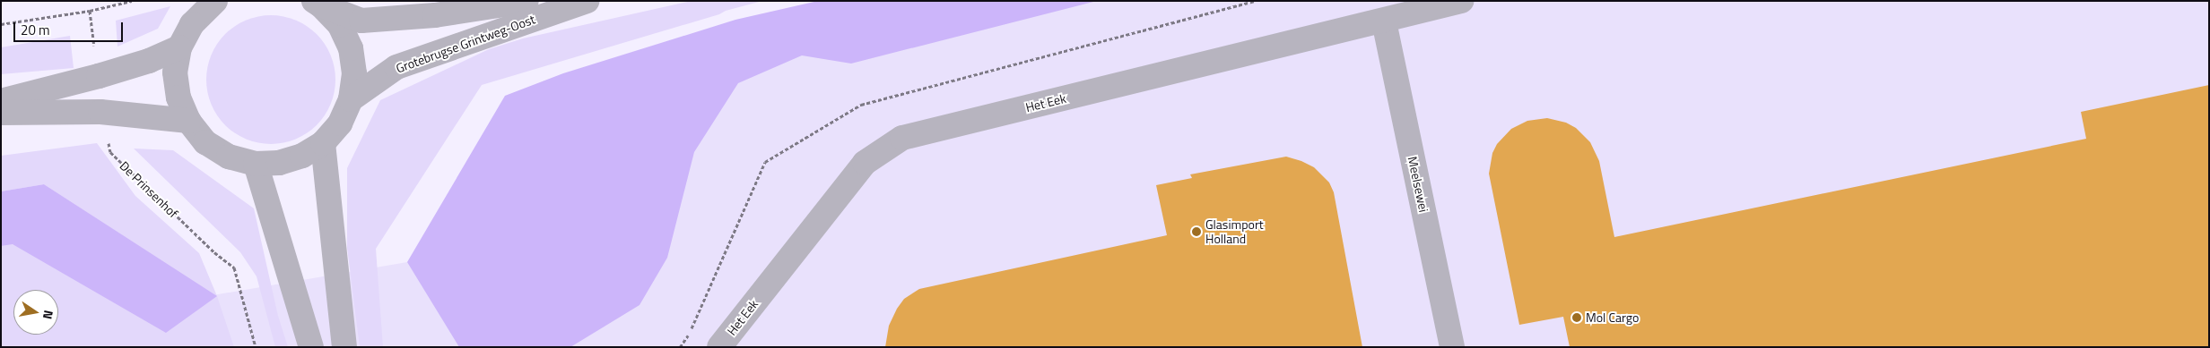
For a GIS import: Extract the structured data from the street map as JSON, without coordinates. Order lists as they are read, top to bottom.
{
  "streets": {
    "street": ["Grotebrugse Grintweg-Oost", "Het Eek", "Meelsewei"],
    "path": ["De Prinsenhof"]
  },
  "crossings": [
    ["Het Eek", "Meelsewei"]
  ],
  "places": ["Glasimport Holland", "Mol Cargo"],
  "scale_bar": "20 m",
  "north": "right"
}
